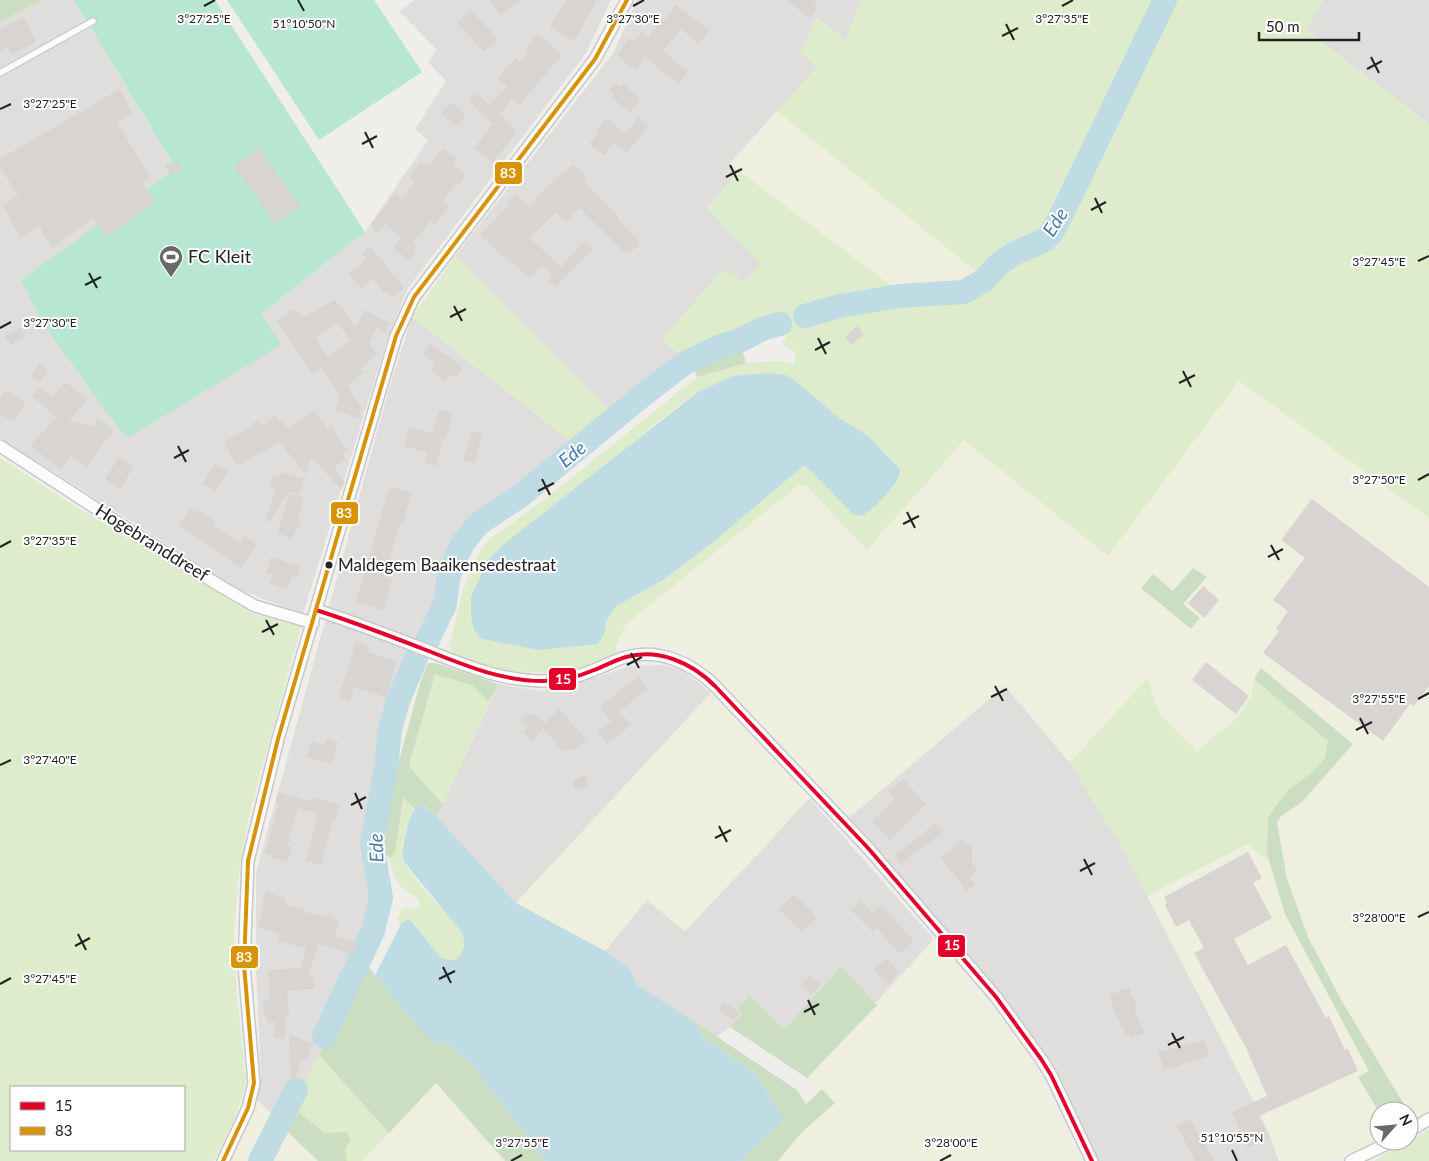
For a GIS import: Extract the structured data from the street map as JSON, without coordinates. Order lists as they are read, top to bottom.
{
  "streets": {
    "street": ["Hogebranddreef"]
  },
  "water": ["Ede"],
  "places": {
    "sports": ["FC Kleit"],
    "other": ["Maldegem Baaikensedestraat"]
  },
  "lines": ["transit line 83", "transit line 15"],
  "legend": ["15", "83"],
  "scale_bar": "50 m",
  "north": "top right",
  "coordinates": [
    "3°27'25\"E",
    "3°27'30\"E",
    "3°27'35\"E",
    "51°10'50\"N",
    "3°27'45\"E",
    "3°27'50\"E",
    "3°27'55\"E",
    "3°27'40\"E",
    "3°28'00\"E",
    "51°10'55\"N"
  ]
}
